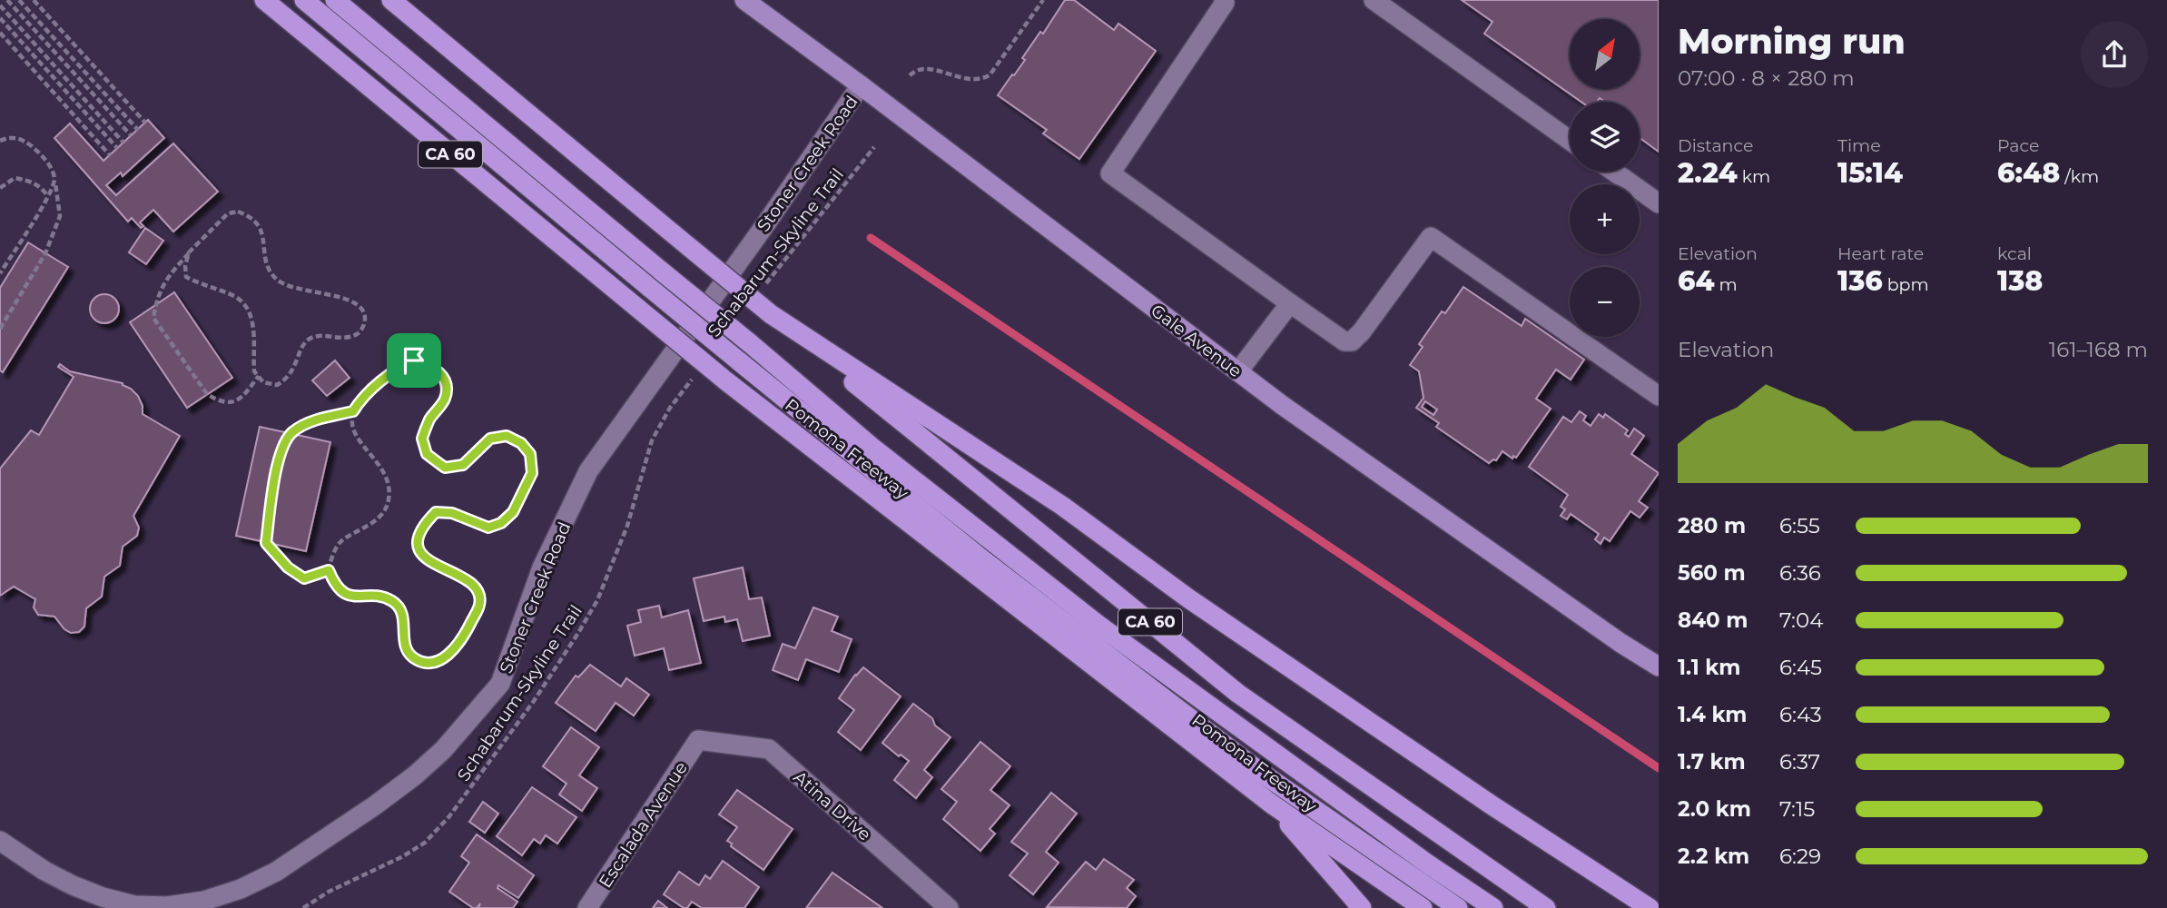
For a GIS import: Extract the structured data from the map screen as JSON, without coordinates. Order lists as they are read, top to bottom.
{
  "streets": {
    "highway": ["CA 60", "Pomona Freeway"],
    "main road": ["Gale Avenue"],
    "street": ["Stoner Creek Road", "Atina Drive", "Escalada Avenue"],
    "path": ["Schabarum-Skyline Trail"]
  },
  "crossings": [
    ["Stoner Creek Road", "Gale Avenue"],
    ["Atina Drive", "Escalada Avenue"]
  ],
  "north": "top right",
  "page": {
    "heading": ["Morning run", "07:00 · 8 × 280 m"],
    "map_buttons": ["+", "−"],
    "stats": [
      ["Distance", "2.24 km"],
      ["Time", "15:14"],
      ["Pace", "6:48 /km"],
      ["Elevation", "64 m"],
      ["Heart rate", "136 bpm"],
      ["kcal", "138"]
    ],
    "chart": ["Elevation", "161–168 m"],
    "list": [
      {
        "name": "280 m",
        "note": "6:55"
      },
      {
        "name": "560 m",
        "note": "6:36"
      },
      {
        "name": "840 m",
        "note": "7:04"
      },
      {
        "name": "1.1 km",
        "note": "6:45"
      },
      {
        "name": "1.4 km",
        "note": "6:43"
      },
      {
        "name": "1.7 km",
        "note": "6:37"
      },
      {
        "name": "2.0 km",
        "note": "7:15"
      },
      {
        "name": "2.2 km",
        "note": "6:29"
      }
    ]
  }
}
